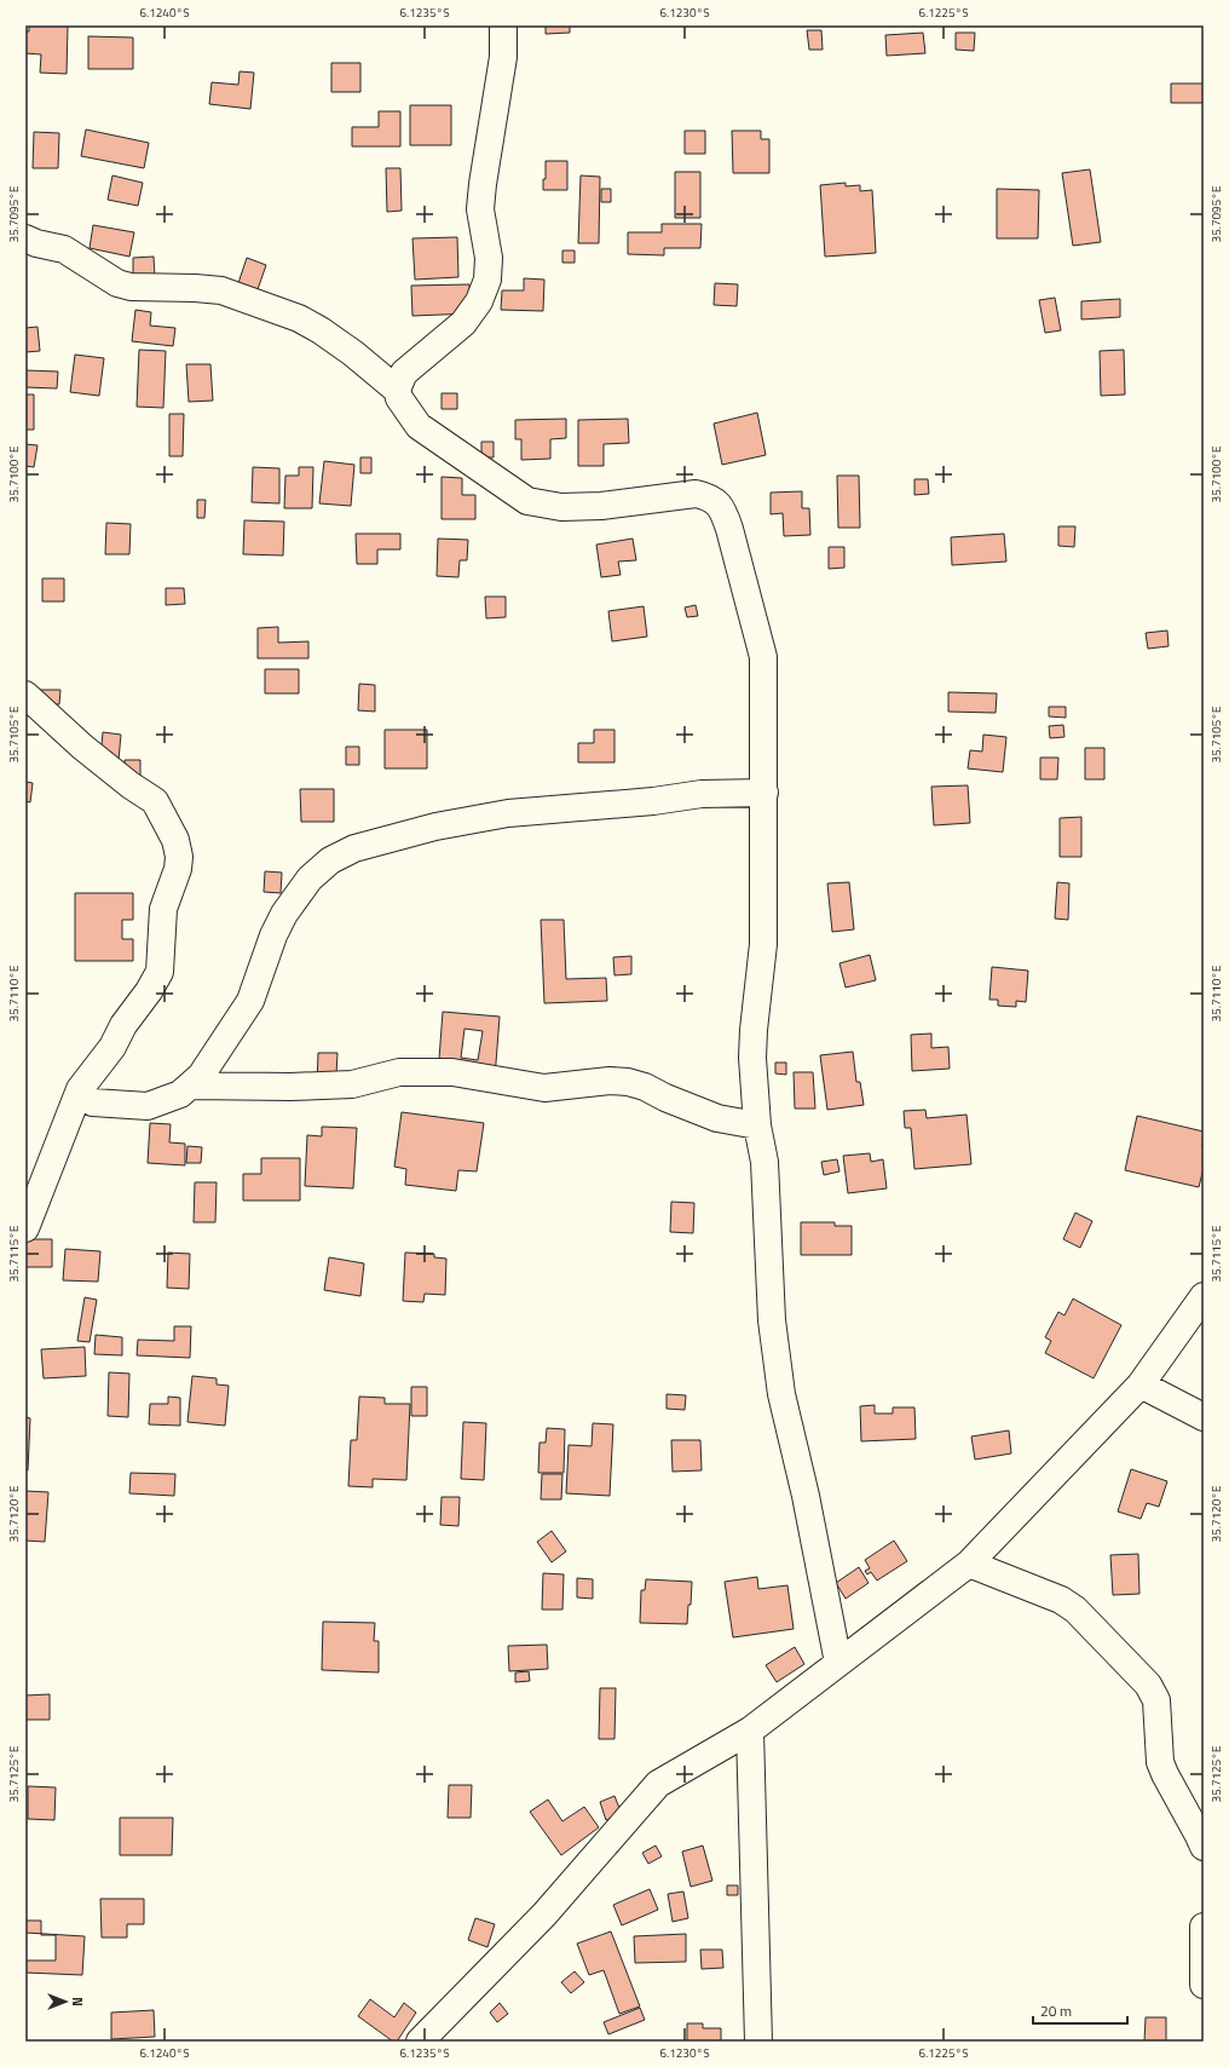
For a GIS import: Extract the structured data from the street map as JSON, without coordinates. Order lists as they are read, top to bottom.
{
  "scale_bar": "20 m",
  "north": "right",
  "coordinates": [
    "6.1240°S",
    "6.1235°S",
    "6.1230°S",
    "6.1225°S",
    "35.7095°E",
    "35.7100°E",
    "35.7105°E",
    "35.7110°E",
    "35.7115°E",
    "35.7120°E",
    "35.7125°E"
  ]
}
